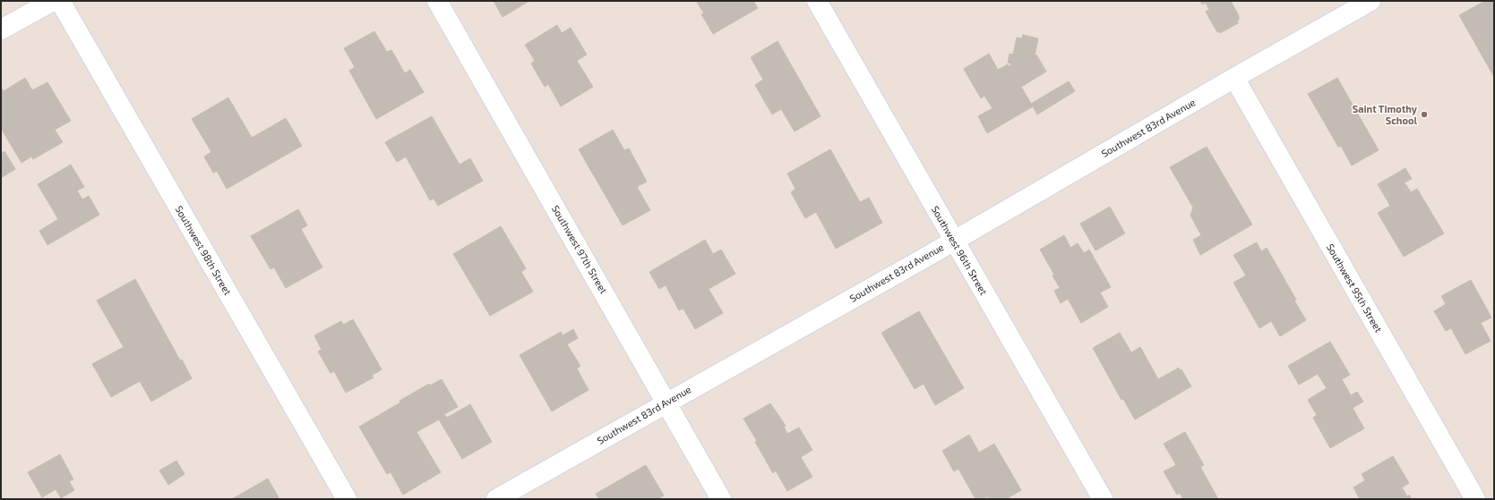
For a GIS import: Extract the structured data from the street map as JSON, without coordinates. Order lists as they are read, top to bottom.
{
  "streets": {
    "street": [
      "Southwest 83rd Avenue",
      "Southwest 97th Street",
      "Southwest 98th Street",
      "Southwest 96th Street",
      "Southwest 95th Street"
    ]
  },
  "crossings": [
    ["Southwest 83rd Avenue", "Southwest 97th Street"],
    ["Southwest 83rd Avenue", "Southwest 96th Street"],
    ["Southwest 83rd Avenue", "Southwest 95th Street"]
  ],
  "places": ["Saint Timothy School"]
}
